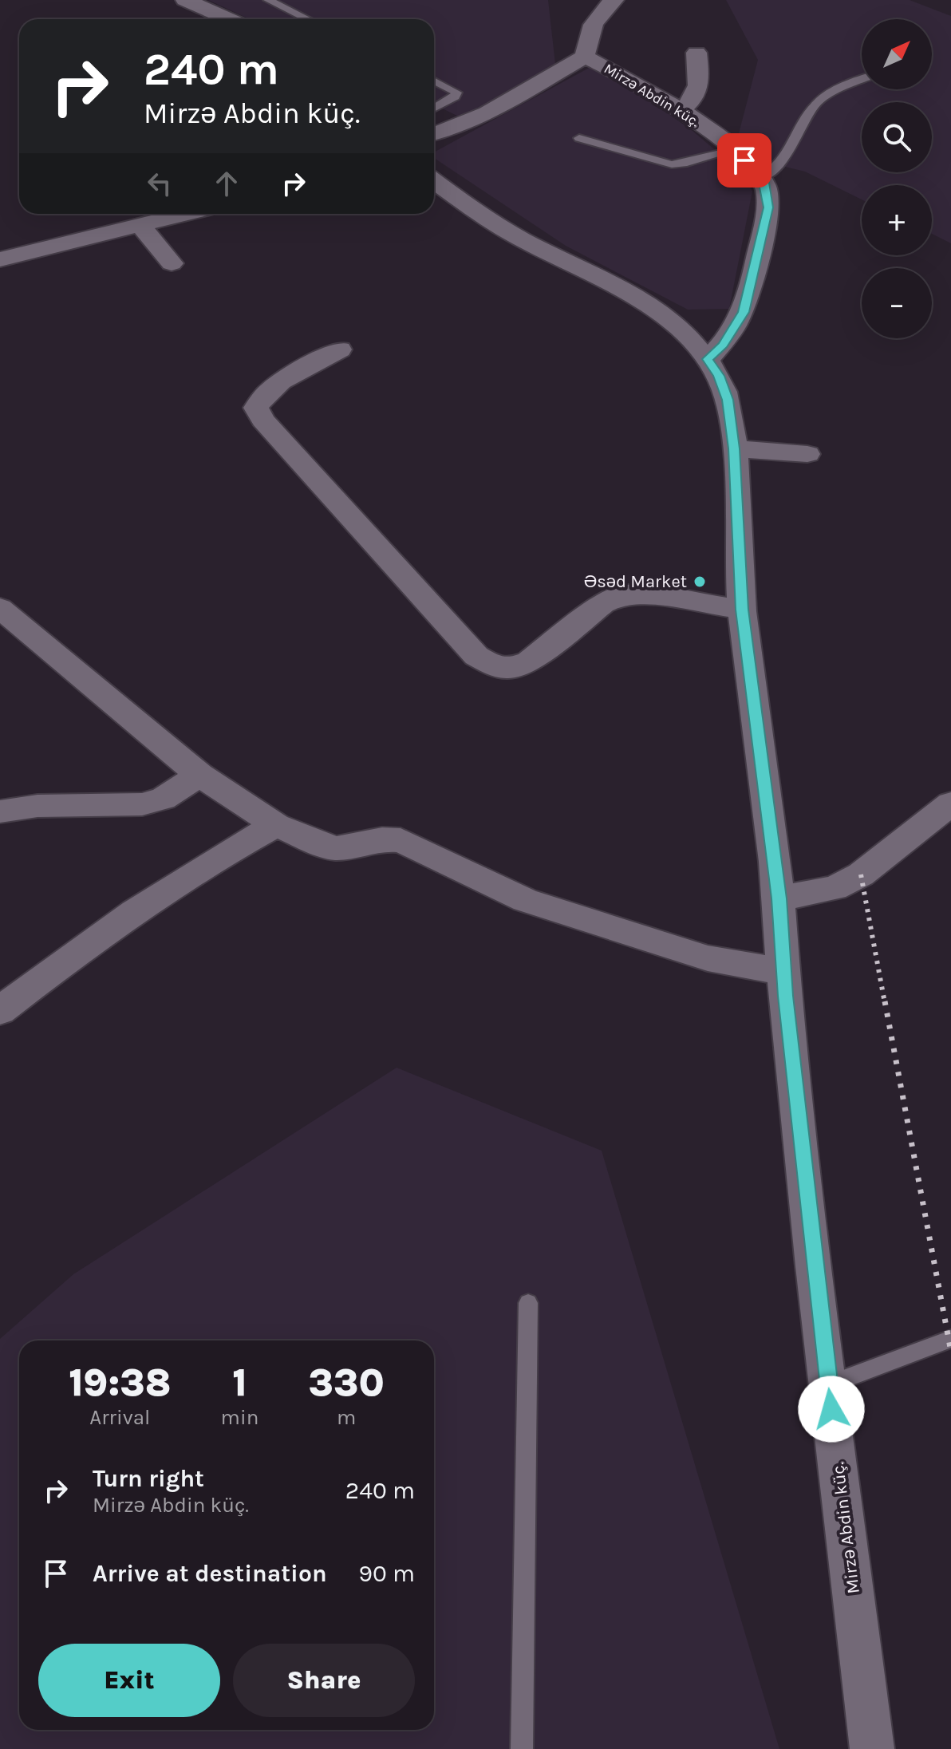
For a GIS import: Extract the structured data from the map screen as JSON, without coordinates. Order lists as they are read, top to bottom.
{
  "streets": {
    "street": ["Mirzə Abdin küç."]
  },
  "places": ["Əsəd Market"],
  "north": "top right",
  "page": {
    "map_buttons": ["+", "−"],
    "turn": ["240 m", "Mirzə Abdin küç."],
    "eta": [
      "19:38",
      "Arrival",
      "1",
      "min",
      "330",
      "m"
    ],
    "list": [
      {
        "name": "Turn right",
        "note": "Mirzə Abdin küç.",
        "value": "240 m"
      },
      {
        "name": "Arrive at destination",
        "value": "90 m"
      }
    ],
    "buttons": ["Exit", "Share"]
  }
}
